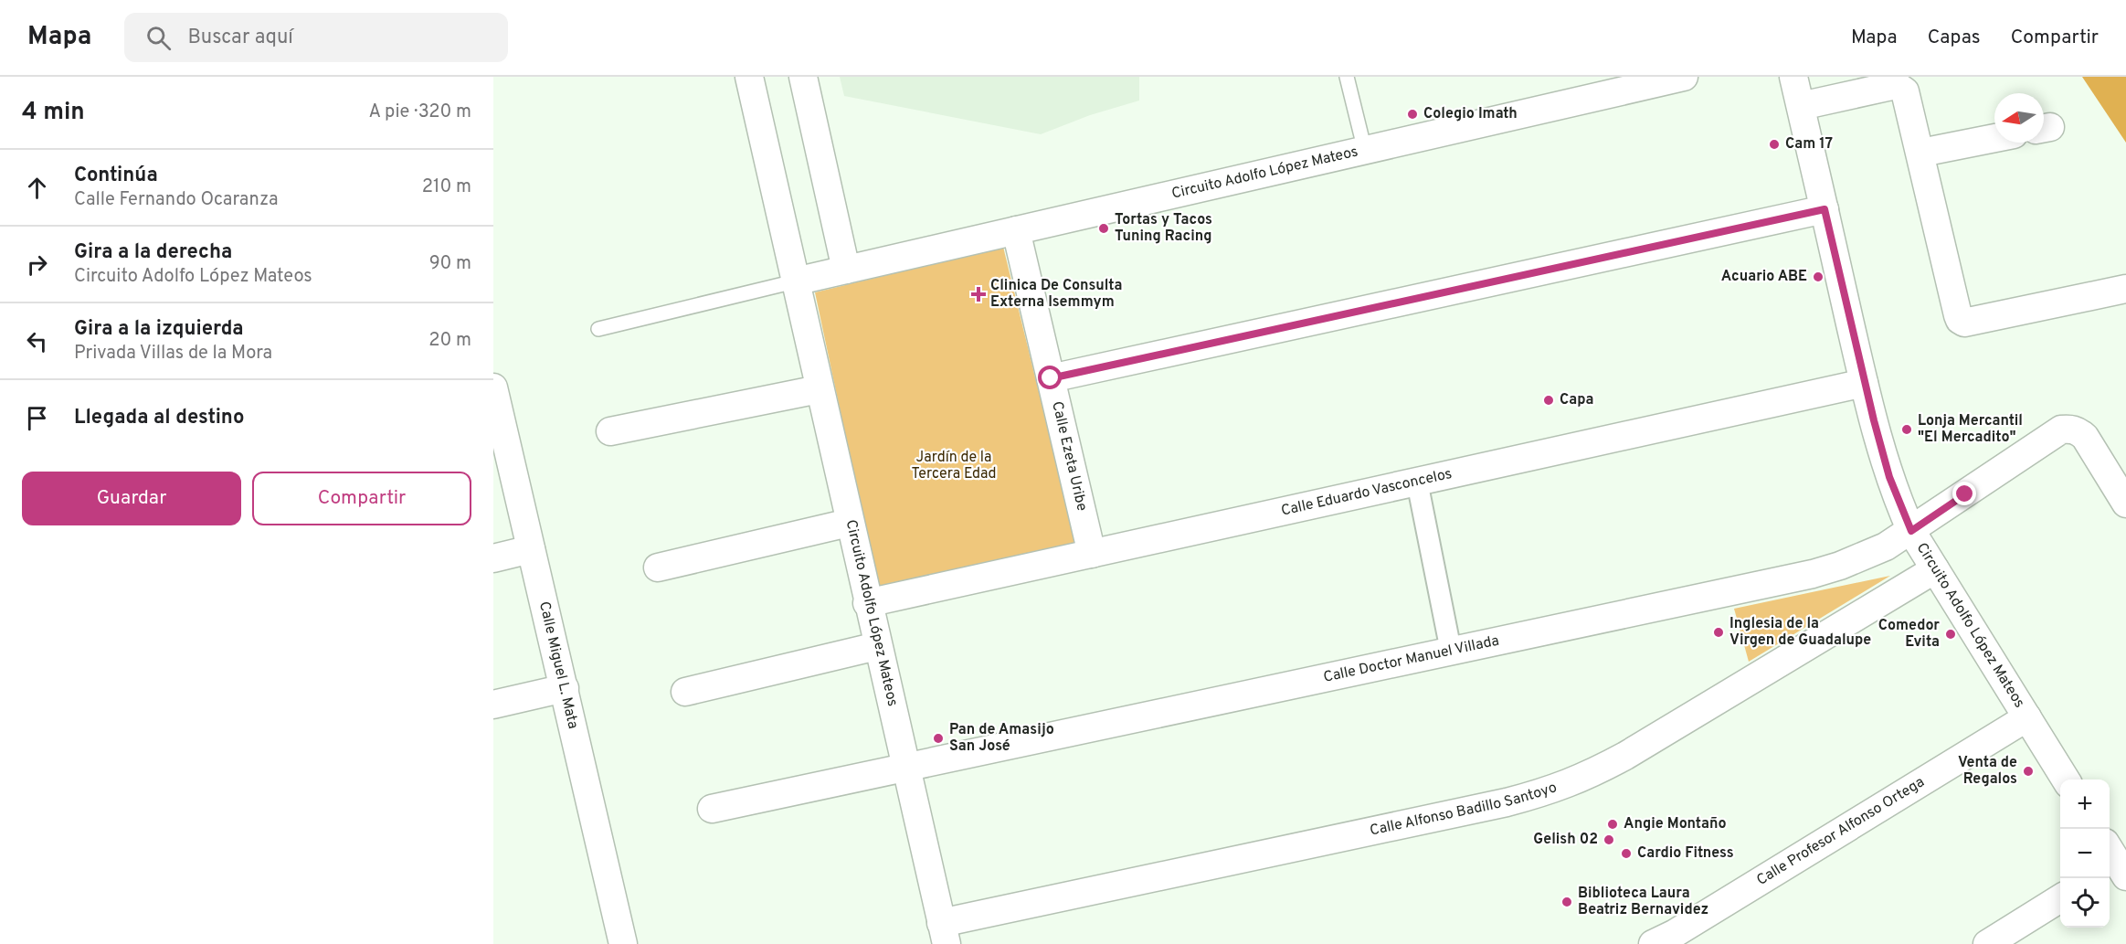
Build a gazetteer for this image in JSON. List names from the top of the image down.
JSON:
{
  "streets": {
    "street": [
      "Circuito Adolfo López Mateos",
      "Calle Ezeta Uribe",
      "Calle Eduardo Vasconcelos",
      "Calle Doctor Manuel Villada",
      "Calle Miguel L. Mata",
      "Calle Alfonso Badillo Santoyo",
      "Calle Profesor Alfonso Ortega"
    ]
  },
  "crossings": [
    ["Circuito Adolfo López Mateos", "Calle Ezeta Uribe"],
    ["Circuito Adolfo López Mateos", "Calle Eduardo Vasconcelos"],
    ["Circuito Adolfo López Mateos", "Calle Doctor Manuel Villada"],
    ["Circuito Adolfo López Mateos", "Calle Alfonso Badillo Santoyo"],
    ["Circuito Adolfo López Mateos", "Calle Profesor Alfonso Ortega"],
    ["Calle Ezeta Uribe", "Calle Eduardo Vasconcelos"]
  ],
  "parks": ["Jardín de la Tercera Edad"],
  "places": {
    "other": [
      "Colegio Imath",
      "Cam 17",
      "Tortas y Tacos Tuning Racing",
      "Acuario ABE",
      "Capa",
      "Lonja Mercantil \"El Mercadito\"",
      "Inglesia de la Virgen de Guadalupe",
      "Comedor Evita",
      "Pan de Amasijo San José",
      "Venta de Regalos",
      "Angie Montaño",
      "Gelish 02",
      "Cardio Fitness",
      "Biblioteca Laura Beatriz Bernavidez"
    ],
    "health": ["Clinica De Consulta Externa Isemmym"]
  },
  "north": "left",
  "page": {
    "header": "Mapa",
    "search": "Buscar aquí",
    "nav": ["Mapa", "Capas", "Compartir"],
    "heading": ["4 min", "A pie · 320 m"],
    "list": [
      ["Continúa", "Calle Fernando Ocaranza", "210 m"],
      ["Gira a la derecha", "Circuito Adolfo López Mateos", "90 m"],
      ["Gira a la izquierda", "Privada Villas de la Mora", "20 m"],
      "Llegada al destino"
    ],
    "buttons": ["Guardar", "Compartir"],
    "map_buttons": ["+", "−"]
  }
}
